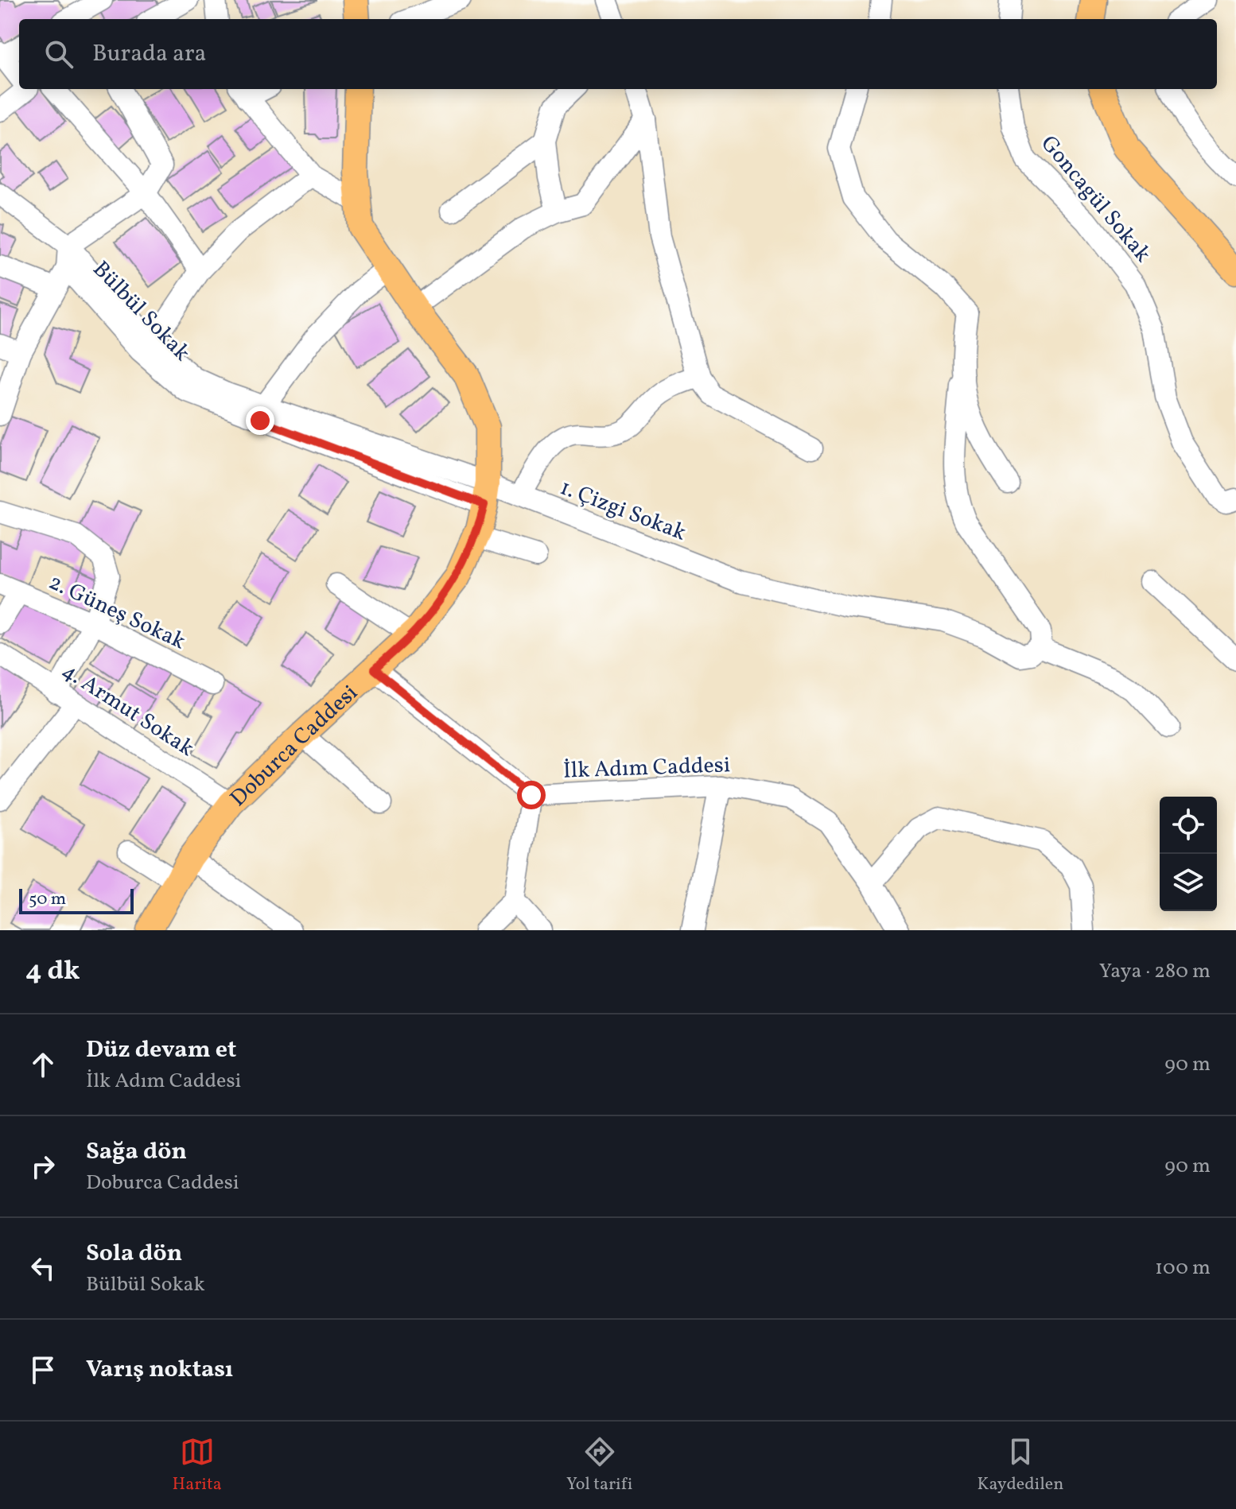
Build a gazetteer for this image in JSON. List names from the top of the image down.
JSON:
{
  "streets": {
    "main road": ["Doburca Caddesi"],
    "street": [
      "Goncagül Sokak",
      "Bülbül Sokak",
      "1. Çizgi Sokak",
      "2. Güneş Sokak",
      "4. Armut Sokak",
      "İlk Adım Caddesi"
    ]
  },
  "crossings": [
    ["Bülbül Sokak", "1. Çizgi Sokak"],
    ["Bülbül Sokak", "Doburca Caddesi"],
    ["1. Çizgi Sokak", "Doburca Caddesi"],
    ["4. Armut Sokak", "Doburca Caddesi"]
  ],
  "scale_bar": "50 m",
  "page": {
    "search": "Burada ara",
    "scale": "50 m",
    "heading": ["4 dk", "Yaya · 280 m"],
    "list": [
      ["Düz devam et", "İlk Adım Caddesi", "90 m"],
      ["Sağa dön", "Doburca Caddesi", "90 m"],
      ["Sola dön", "Bülbül Sokak", "100 m"],
      "Varış noktası"
    ],
    "nav": ["Harita", "Yol tarifi", "Kaydedilen"]
  }
}
